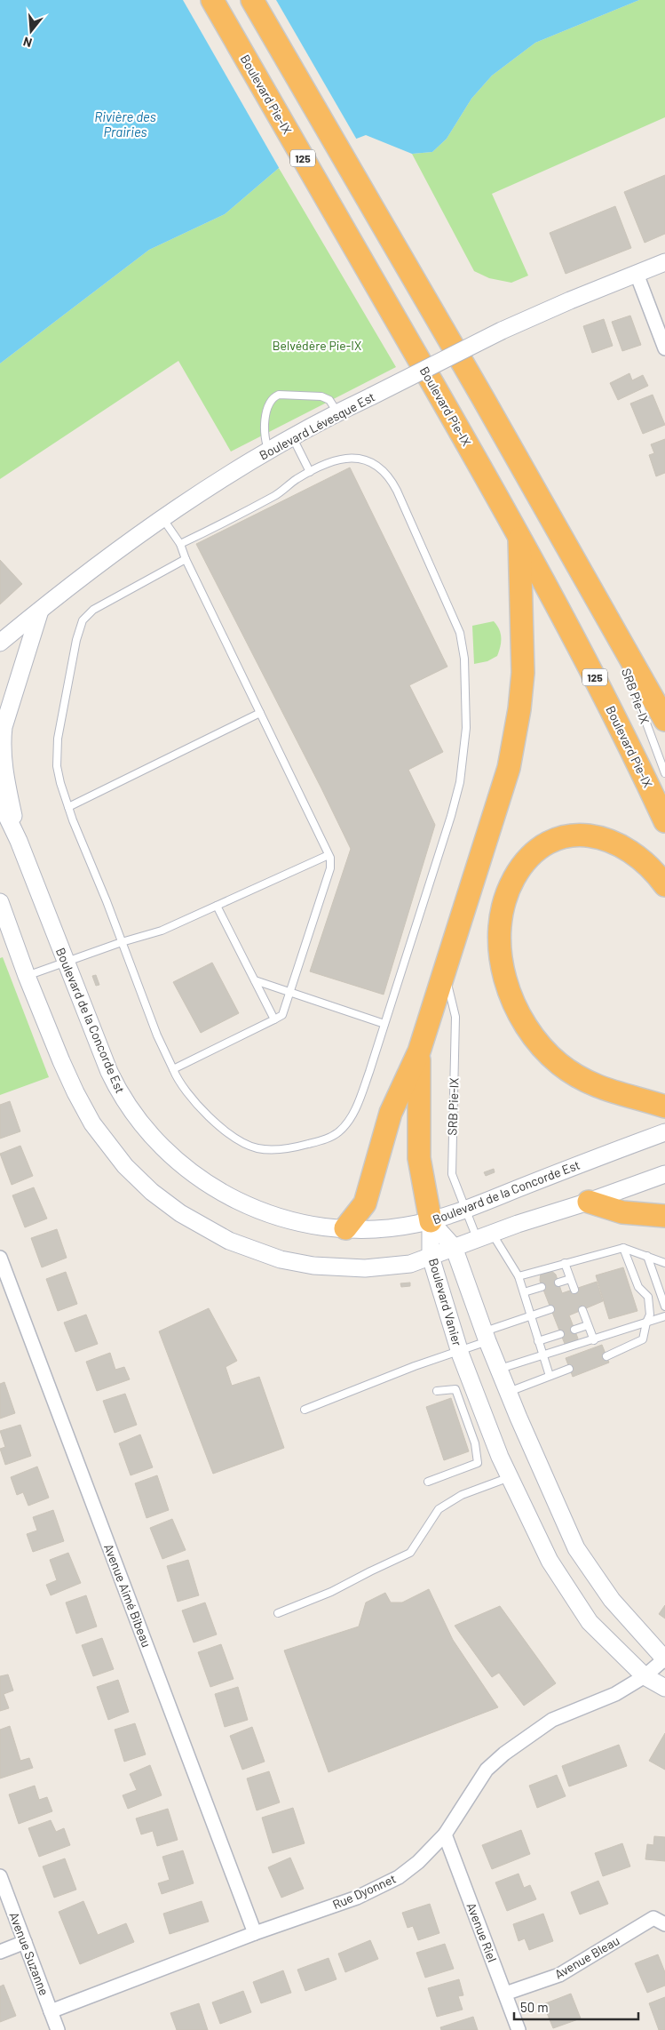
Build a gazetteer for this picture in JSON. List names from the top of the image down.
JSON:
{
  "streets": {
    "highway": ["Boulevard Pie-IX", "125"],
    "street": [
      "Boulevard Lévesque Est",
      "Boulevard de la Concorde Est",
      "Boulevard Vanier",
      "Avenue Aimé Bibeau",
      "Rue Dyonnet",
      "Avenue Riel",
      "Avenue Suzanne",
      "Avenue Bleau"
    ],
    "lane": ["SRB Pie-IX"]
  },
  "crossings": [
    ["SRB Pie-IX", "Boulevard de la Concorde Est"],
    ["Boulevard de la Concorde Est", "Boulevard Vanier"],
    ["Boulevard Vanier", "Rue Dyonnet"],
    ["Avenue Aimé Bibeau", "Rue Dyonnet"],
    ["Rue Dyonnet", "Avenue Riel"],
    ["Rue Dyonnet", "Avenue Suzanne"],
    ["Avenue Riel", "Avenue Bleau"]
  ],
  "water": ["Rivière des Prairies"],
  "parks": ["Belvédère Pie-IX"],
  "scale_bar": "50 m",
  "north": "bottom"
}
